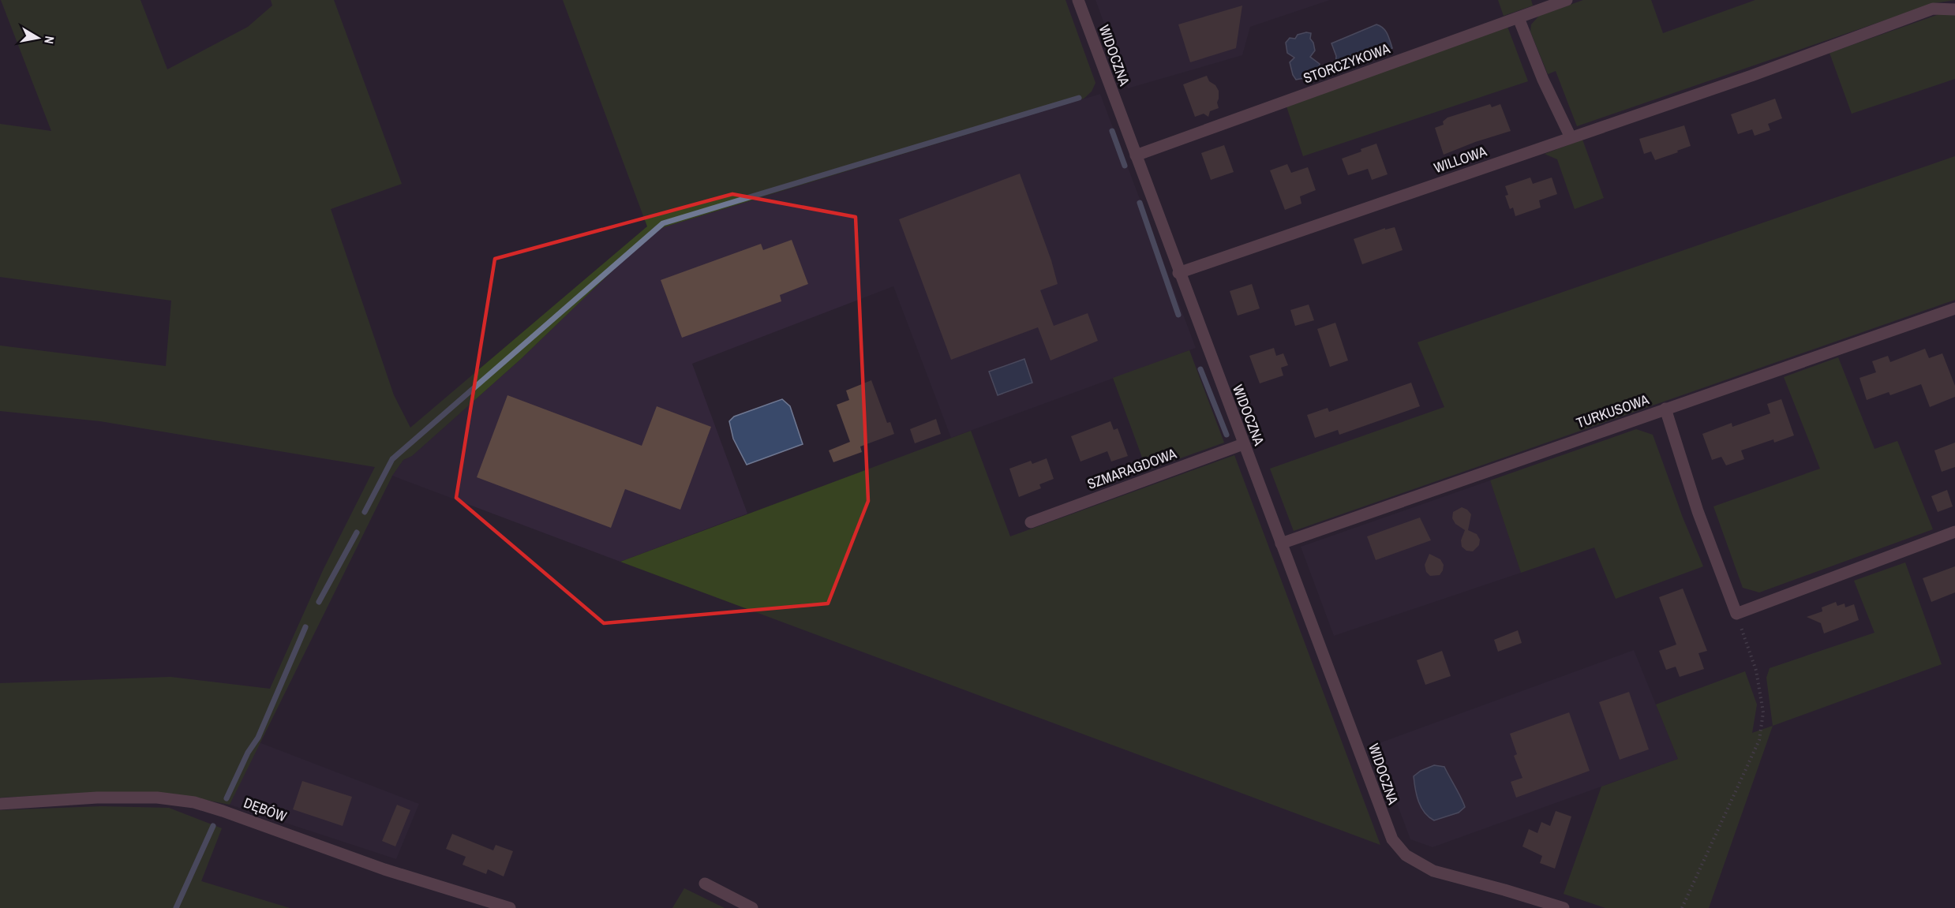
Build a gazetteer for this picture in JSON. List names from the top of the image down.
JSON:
{
  "streets": {
    "street": [
      "WIDOCZNA",
      "STORCZYKOWA",
      "WILLOWA",
      "TURKUSOWA",
      "SZMARAGDOWA",
      "DĘBÓW"
    ]
  },
  "crossings": [
    ["WIDOCZNA", "STORCZYKOWA"],
    ["WIDOCZNA", "WILLOWA"],
    ["WIDOCZNA", "TURKUSOWA"],
    ["WIDOCZNA", "SZMARAGDOWA"]
  ],
  "north": "right"
}
